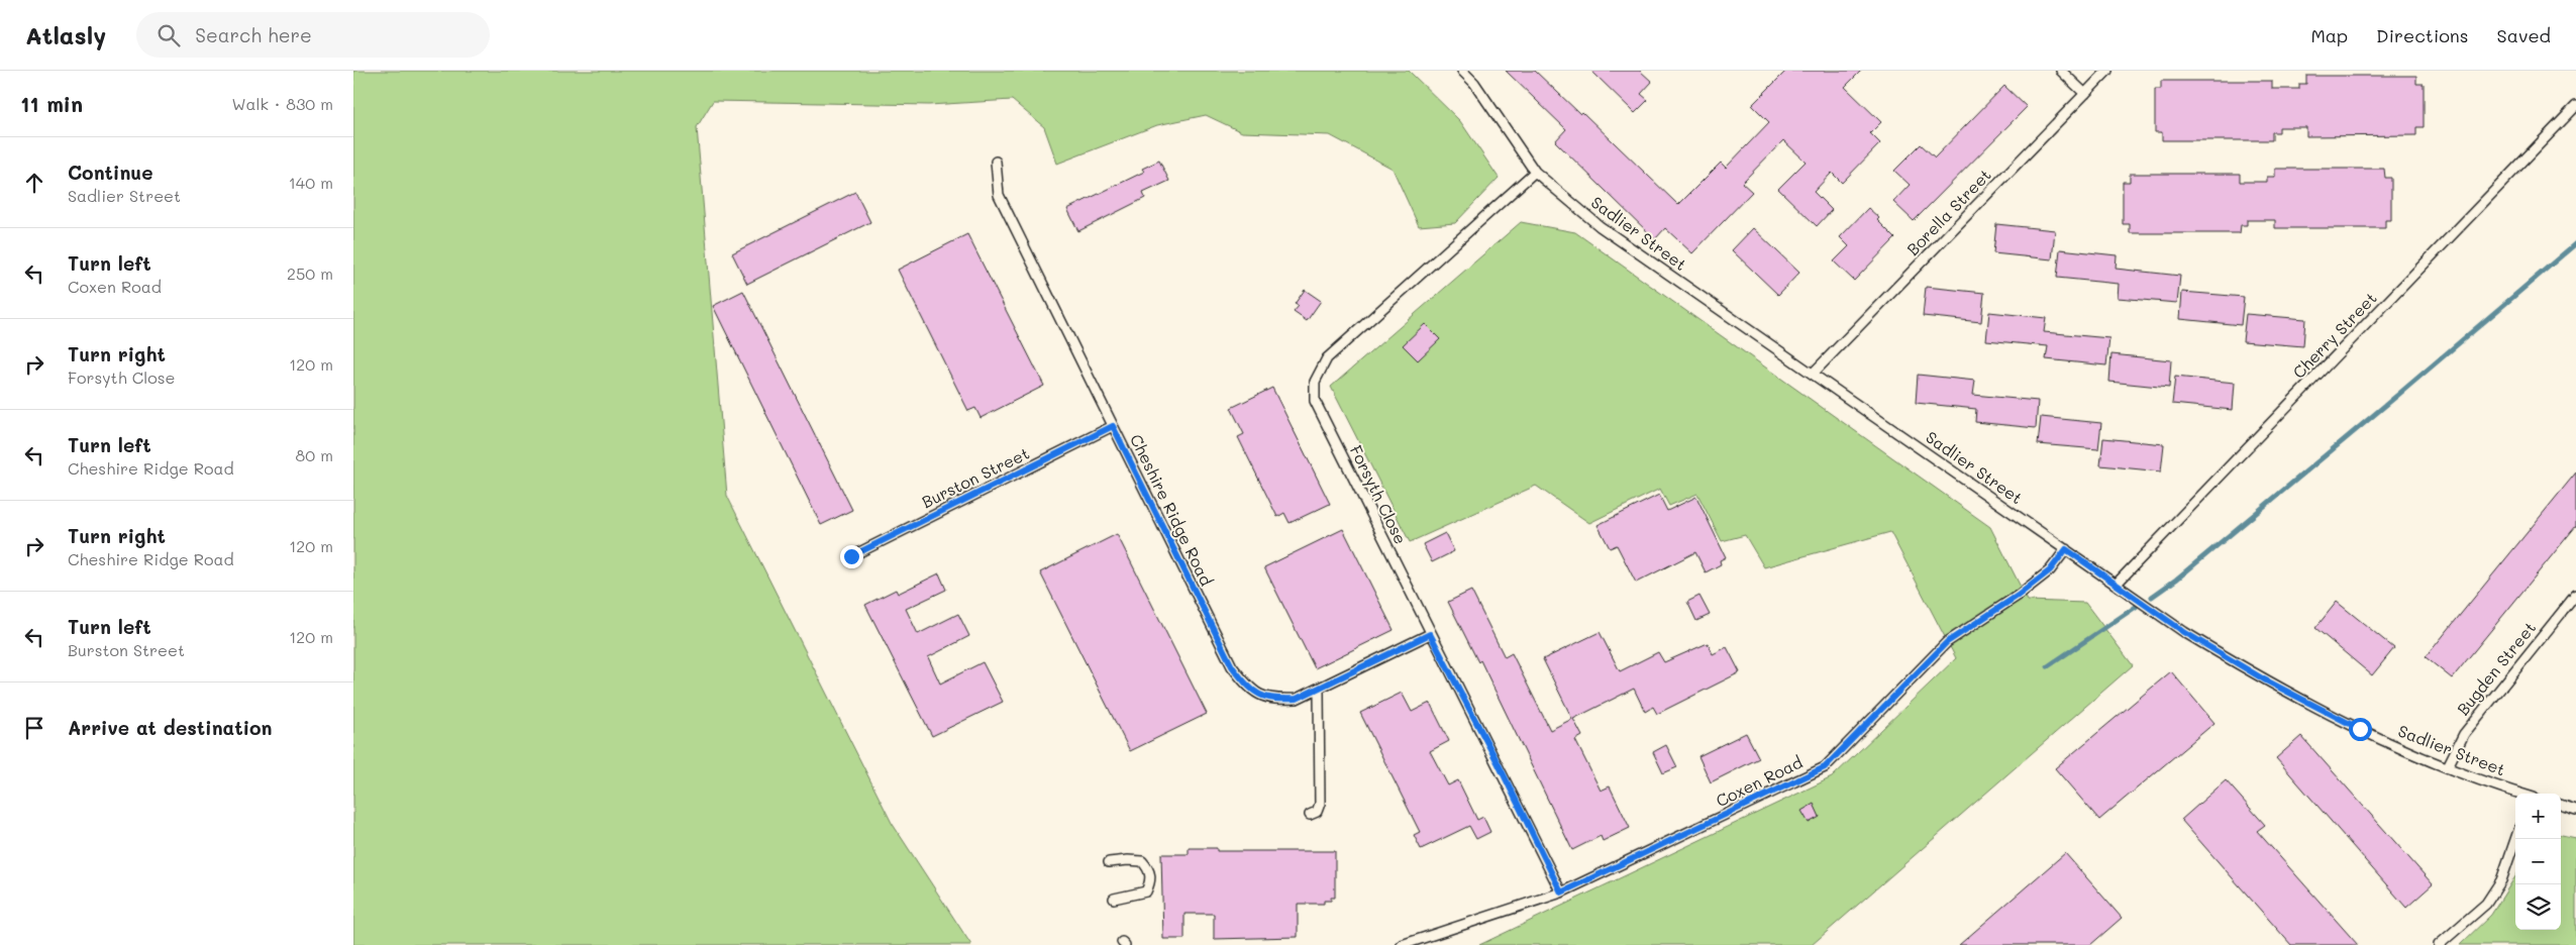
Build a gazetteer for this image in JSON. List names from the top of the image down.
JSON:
{
  "streets": {
    "lane": [
      "Borella Street",
      "Sadlier Street",
      "Cherry Street",
      "Burston Street",
      "Forsyth Close",
      "Cheshire Ridge Road",
      "Bugden Street",
      "Coxen Road"
    ]
  },
  "crossings": [
    ["Borella Street", "Sadlier Street"],
    ["Sadlier Street", "Cherry Street"],
    ["Sadlier Street", "Forsyth Close"],
    ["Sadlier Street", "Bugden Street"],
    ["Sadlier Street", "Coxen Road"],
    ["Burston Street", "Cheshire Ridge Road"],
    ["Forsyth Close", "Cheshire Ridge Road"],
    ["Forsyth Close", "Coxen Road"]
  ],
  "page": {
    "header": "Atlasly",
    "search": "Search here",
    "nav": ["Map", "Directions", "Saved"],
    "heading": ["11 min", "Walk · 830 m"],
    "list": [
      ["Continue", "Sadlier Street", "140 m"],
      ["Turn left", "Coxen Road", "250 m"],
      ["Turn right", "Forsyth Close", "120 m"],
      ["Turn left", "Cheshire Ridge Road", "80 m"],
      ["Turn right", "Cheshire Ridge Road", "120 m"],
      ["Turn left", "Burston Street", "120 m"],
      "Arrive at destination"
    ],
    "map_buttons": ["+", "−"]
  }
}
